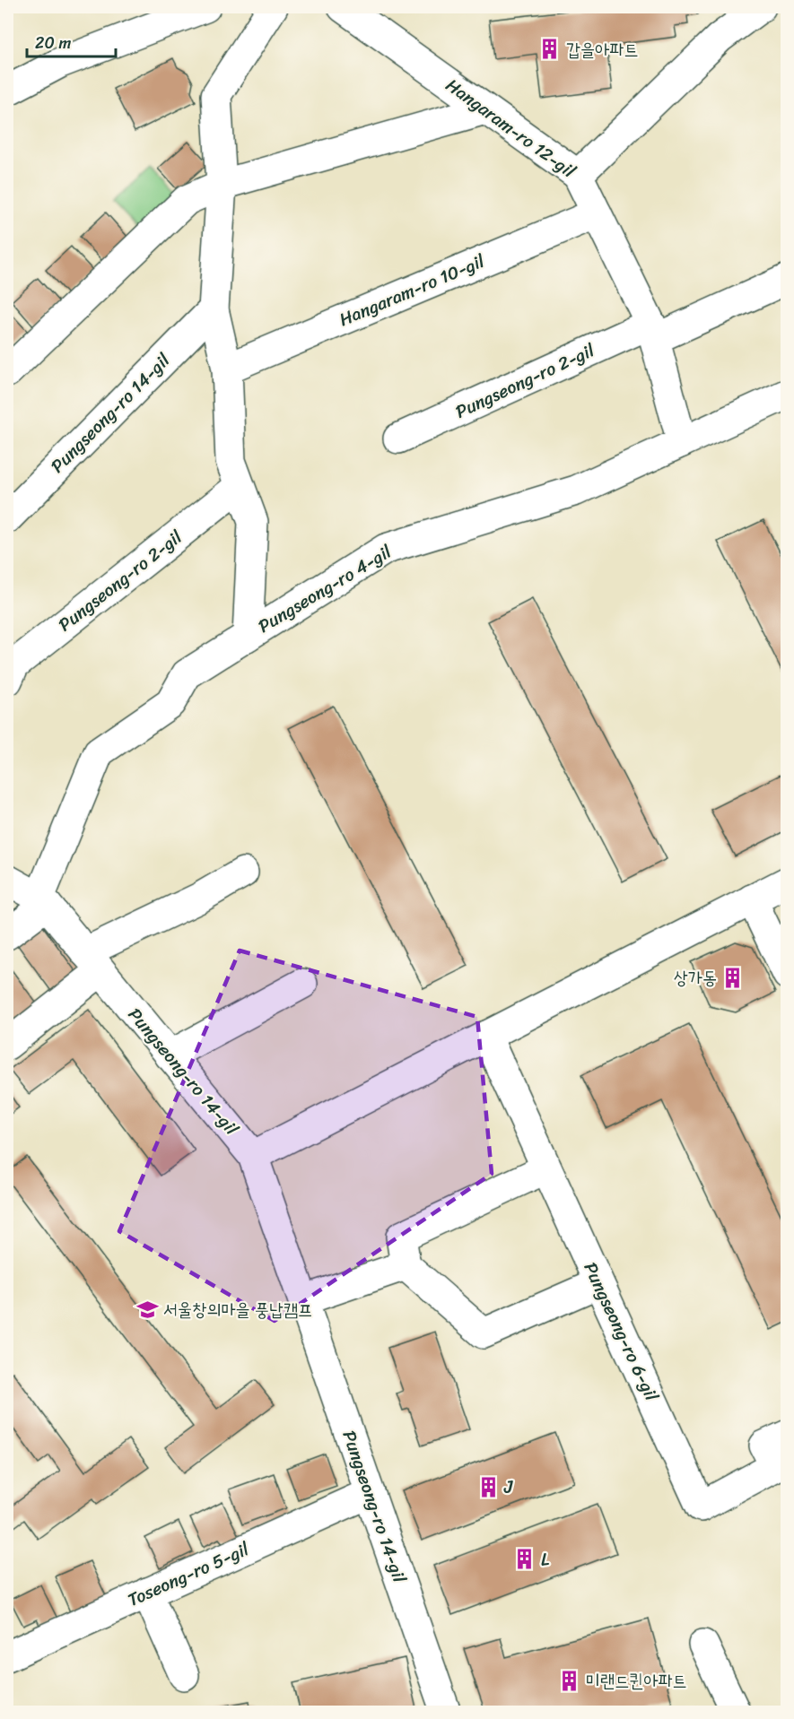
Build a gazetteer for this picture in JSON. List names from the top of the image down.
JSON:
{
  "streets": {
    "street": [
      "Hangaram-ro 12-gil",
      "Hangaram-ro 10-gil",
      "Pungseong-ro 2-gil",
      "Pungseong-ro 14-gil",
      "Pungseong-ro 4-gil",
      "Pungseong-ro 6-gil",
      "Toseong-ro 5-gil"
    ]
  },
  "crossings": [
    ["Hangaram-ro 12-gil", "Hangaram-ro 10-gil"],
    ["Hangaram-ro 12-gil", "Pungseong-ro 2-gil"],
    ["Hangaram-ro 12-gil", "Pungseong-ro 4-gil"],
    ["Pungseong-ro 14-gil", "Pungseong-ro 4-gil"],
    ["Pungseong-ro 14-gil", "Toseong-ro 5-gil"]
  ],
  "places": {
    "building": [
      "갑을아파트",
      "상가동",
      "J",
      "L",
      "미랜드퀸아파트"
    ],
    "school or university": ["서울창의마을 풍납캠프"]
  },
  "scale_bar": "20 m"
}
